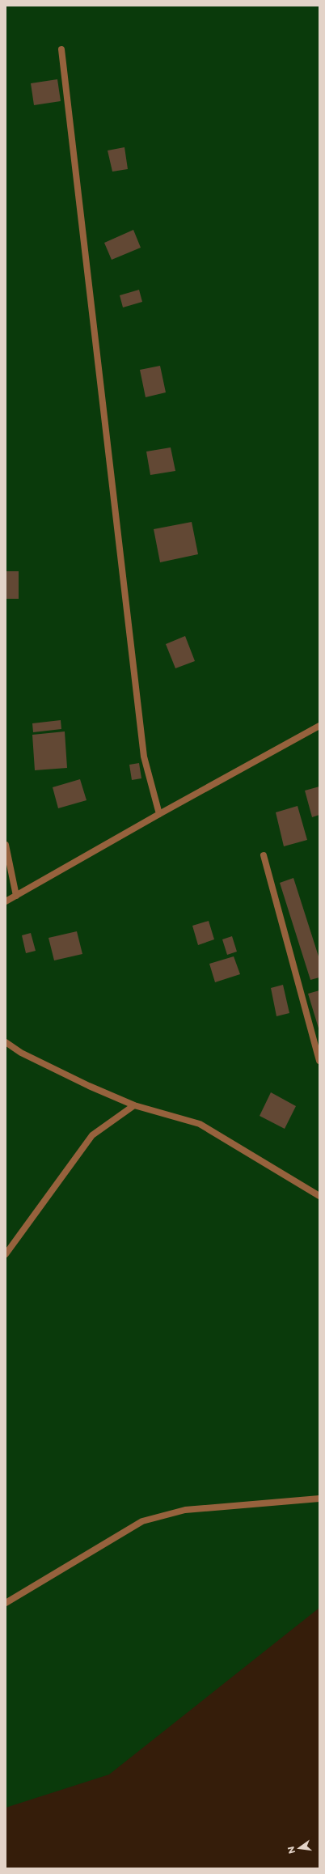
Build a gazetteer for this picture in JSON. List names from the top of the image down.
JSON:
{
  "north": "left"
}
